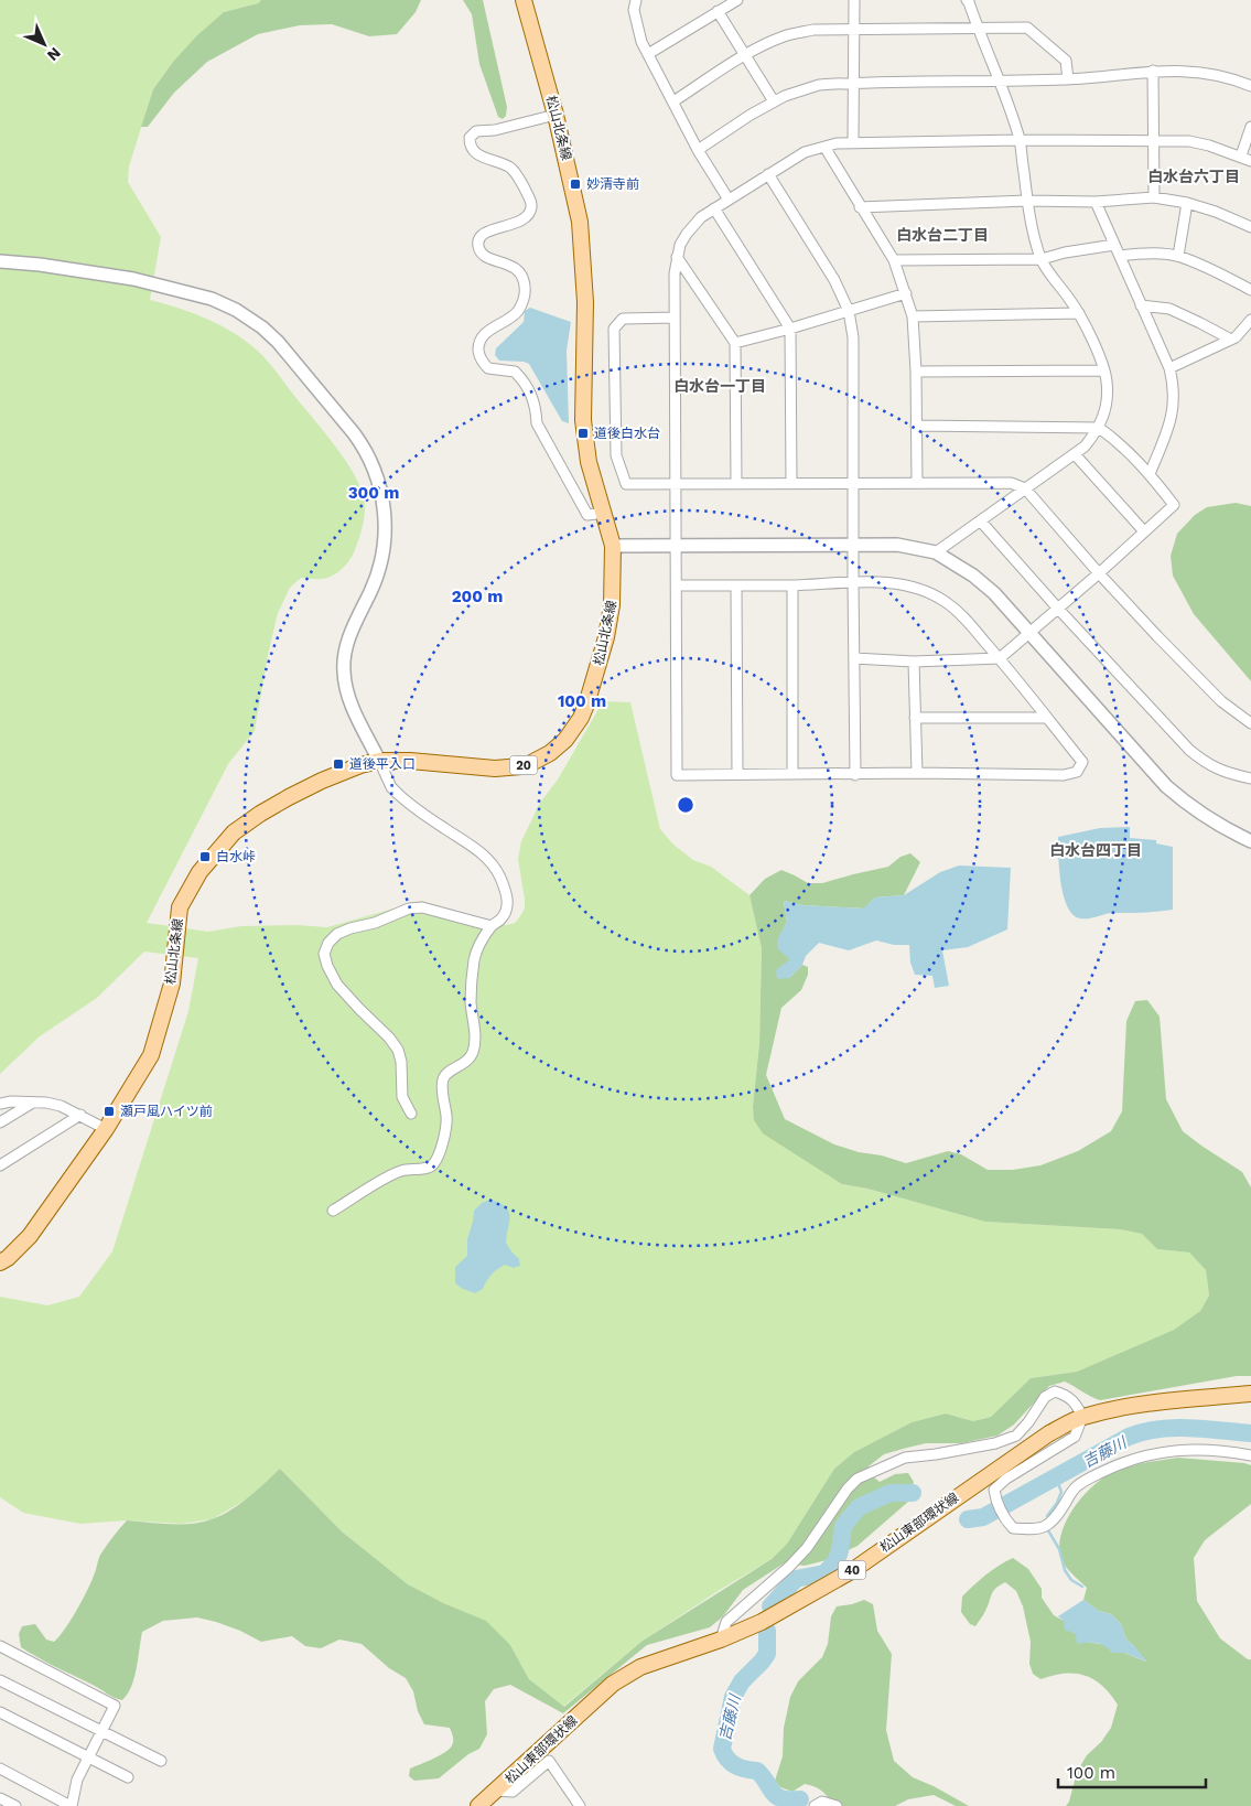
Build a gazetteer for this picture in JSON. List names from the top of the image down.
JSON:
{
  "streets": {
    "main road": [
      "松山北条線",
      "20",
      "松山東部環状線",
      "40"
    ]
  },
  "districts": [
    "白水台六丁目",
    "白水台二丁目",
    "白水台一丁目",
    "白水台四丁目"
  ],
  "water": ["吉藤川"],
  "places": {
    "transit": [
      "妙清寺前",
      "道後白水台",
      "道後平入口",
      "白水峠",
      "瀬戸風ハイツ前"
    ]
  },
  "scale_bar": "100 m",
  "north": "bottom right",
  "rings": ["300 m", "200 m", "100 m"]
}
